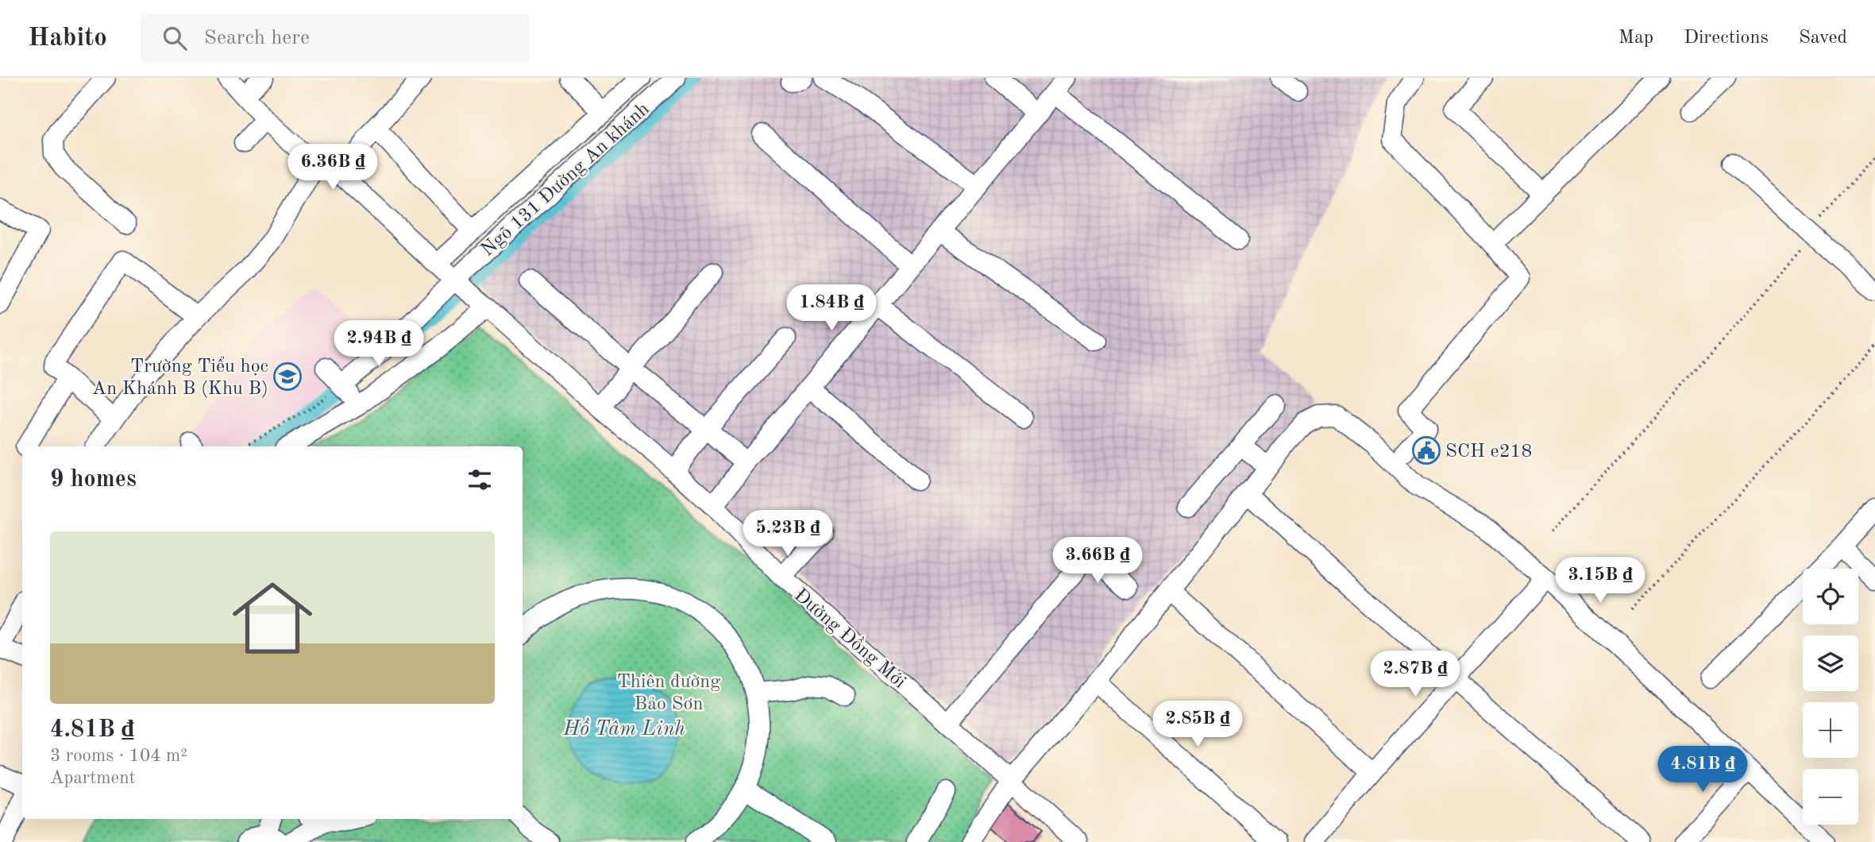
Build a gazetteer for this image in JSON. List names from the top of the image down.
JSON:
{
  "streets": {
    "street": ["Ngõ 131 Đường An khánh", "Đường Đồng Mới"]
  },
  "crossings": [
    ["Ngõ 131 Đường An khánh", "Đường Đồng Mới"]
  ],
  "water": ["Hồ Tâm Linh"],
  "parks": ["Thiên đường Bảo Sơn"],
  "places": {
    "school or university": ["Trường Tiểu học An Khánh B (Khu B)"],
    "public building": ["SCH e218"]
  },
  "page": {
    "header": "Habito",
    "search": "Search here",
    "nav": ["Map", "Directions", "Saved"],
    "price": [
      "6.36B ₫",
      "1.84B ₫",
      "2.94B ₫",
      "5.23B ₫",
      "3.66B ₫",
      "3.15B ₫",
      "2.87B ₫",
      "2.85B ₫",
      "4.81B ₫"
    ],
    "heading": "9 homes",
    "list": [
      {
        "name": "4.81B ₫",
        "note": "3 rooms · 104 m² · Apartment"
      }
    ],
    "map_buttons": ["+", "−"]
  }
}
